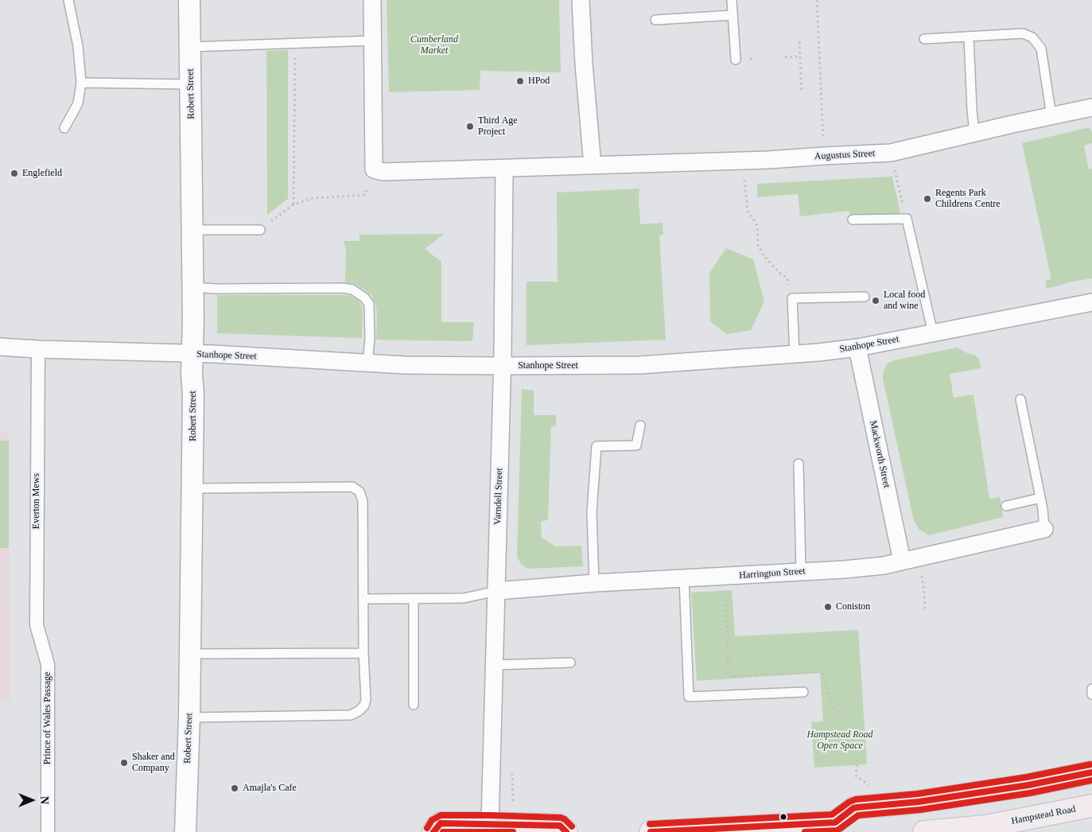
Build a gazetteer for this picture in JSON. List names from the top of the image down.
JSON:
{
  "streets": {
    "highway": ["Hampstead Road"],
    "street": [
      "Robert Street",
      "Augustus Street",
      "Stanhope Street",
      "Mackworth Street",
      "Varndell Street",
      "Everton Mews",
      "Harrington Street",
      "Prince of Wales Passage"
    ]
  },
  "crossings": [
    ["Robert Street", "Stanhope Street"],
    ["Stanhope Street", "Mackworth Street"],
    ["Stanhope Street", "Varndell Street"],
    ["Stanhope Street", "Everton Mews"],
    ["Mackworth Street", "Harrington Street"],
    ["Varndell Street", "Harrington Street"],
    ["Everton Mews", "Prince of Wales Passage"]
  ],
  "parks": ["Cumberland Market", "Hampstead Road Open Space"],
  "places": [
    "HPod",
    "Third Age Project",
    "Englefield",
    "Regents Park Childrens Centre",
    "Local food and wine",
    "Coniston",
    "Shaker and Company",
    "Amajla's Cafe"
  ],
  "north": "right"
}
